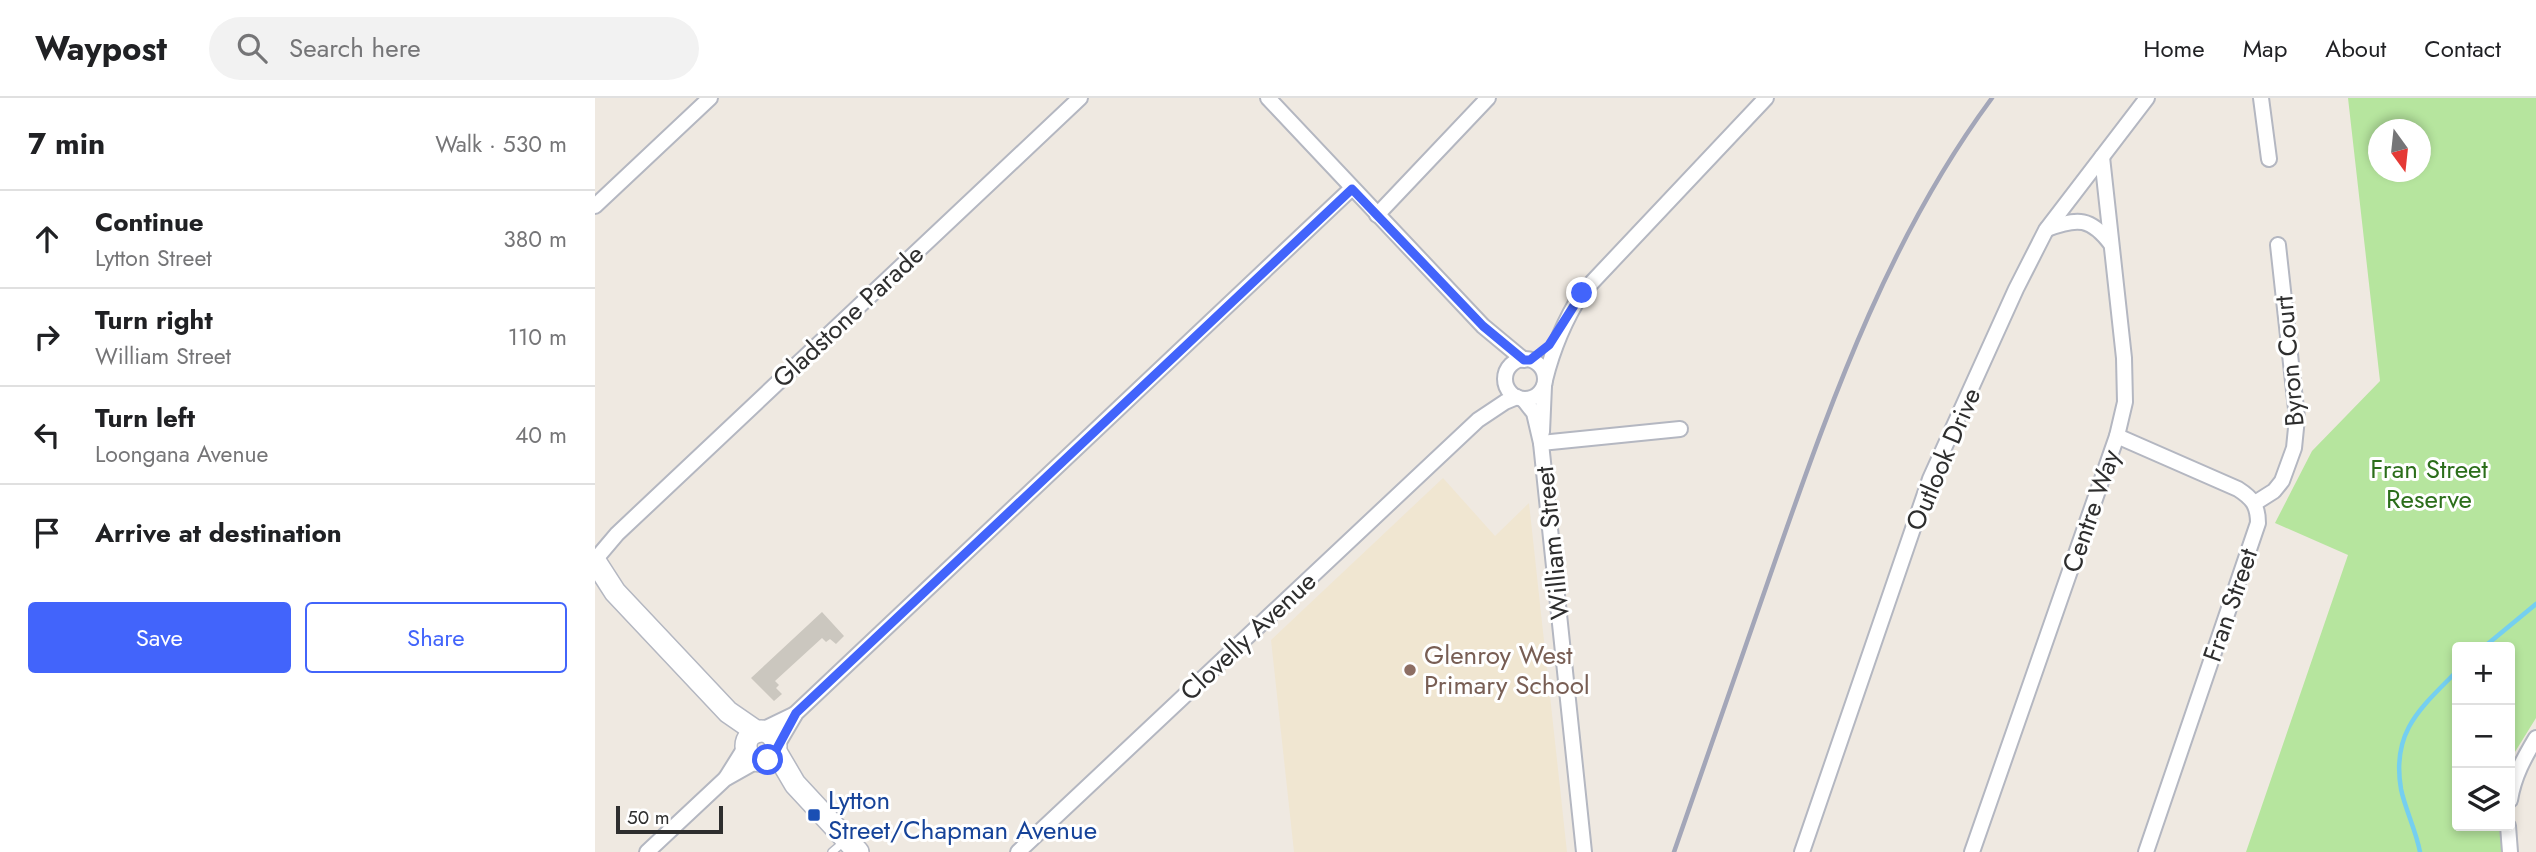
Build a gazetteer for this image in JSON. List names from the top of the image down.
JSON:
{
  "streets": {
    "street": [
      "Gladstone Parade",
      "Byron Court",
      "Outlook Drive",
      "Centre Way",
      "William Street",
      "Fran Street",
      "Clovelly Avenue"
    ]
  },
  "crossings": [
    ["Byron Court", "Fran Street"],
    ["Outlook Drive", "Centre Way"],
    ["William Street", "Clovelly Avenue"]
  ],
  "parks": ["Fran Street Reserve"],
  "places": {
    "other": ["Glenroy West Primary School"],
    "transit": ["Lytton Street/Chapman Avenue"]
  },
  "scale_bar": "50 m",
  "north": "bottom",
  "page": {
    "header": "Waypost",
    "search": "Search here",
    "nav": [
      "Home",
      "Map",
      "About",
      "Contact"
    ],
    "heading": ["7 min", "Walk · 530 m"],
    "list": [
      ["Continue", "Lytton Street", "380 m"],
      ["Turn right", "William Street", "110 m"],
      ["Turn left", "Loongana Avenue", "40 m"],
      "Arrive at destination"
    ],
    "buttons": ["Save", "Share"],
    "map_buttons": ["+", "−"],
    "scale": "50 m"
  }
}
